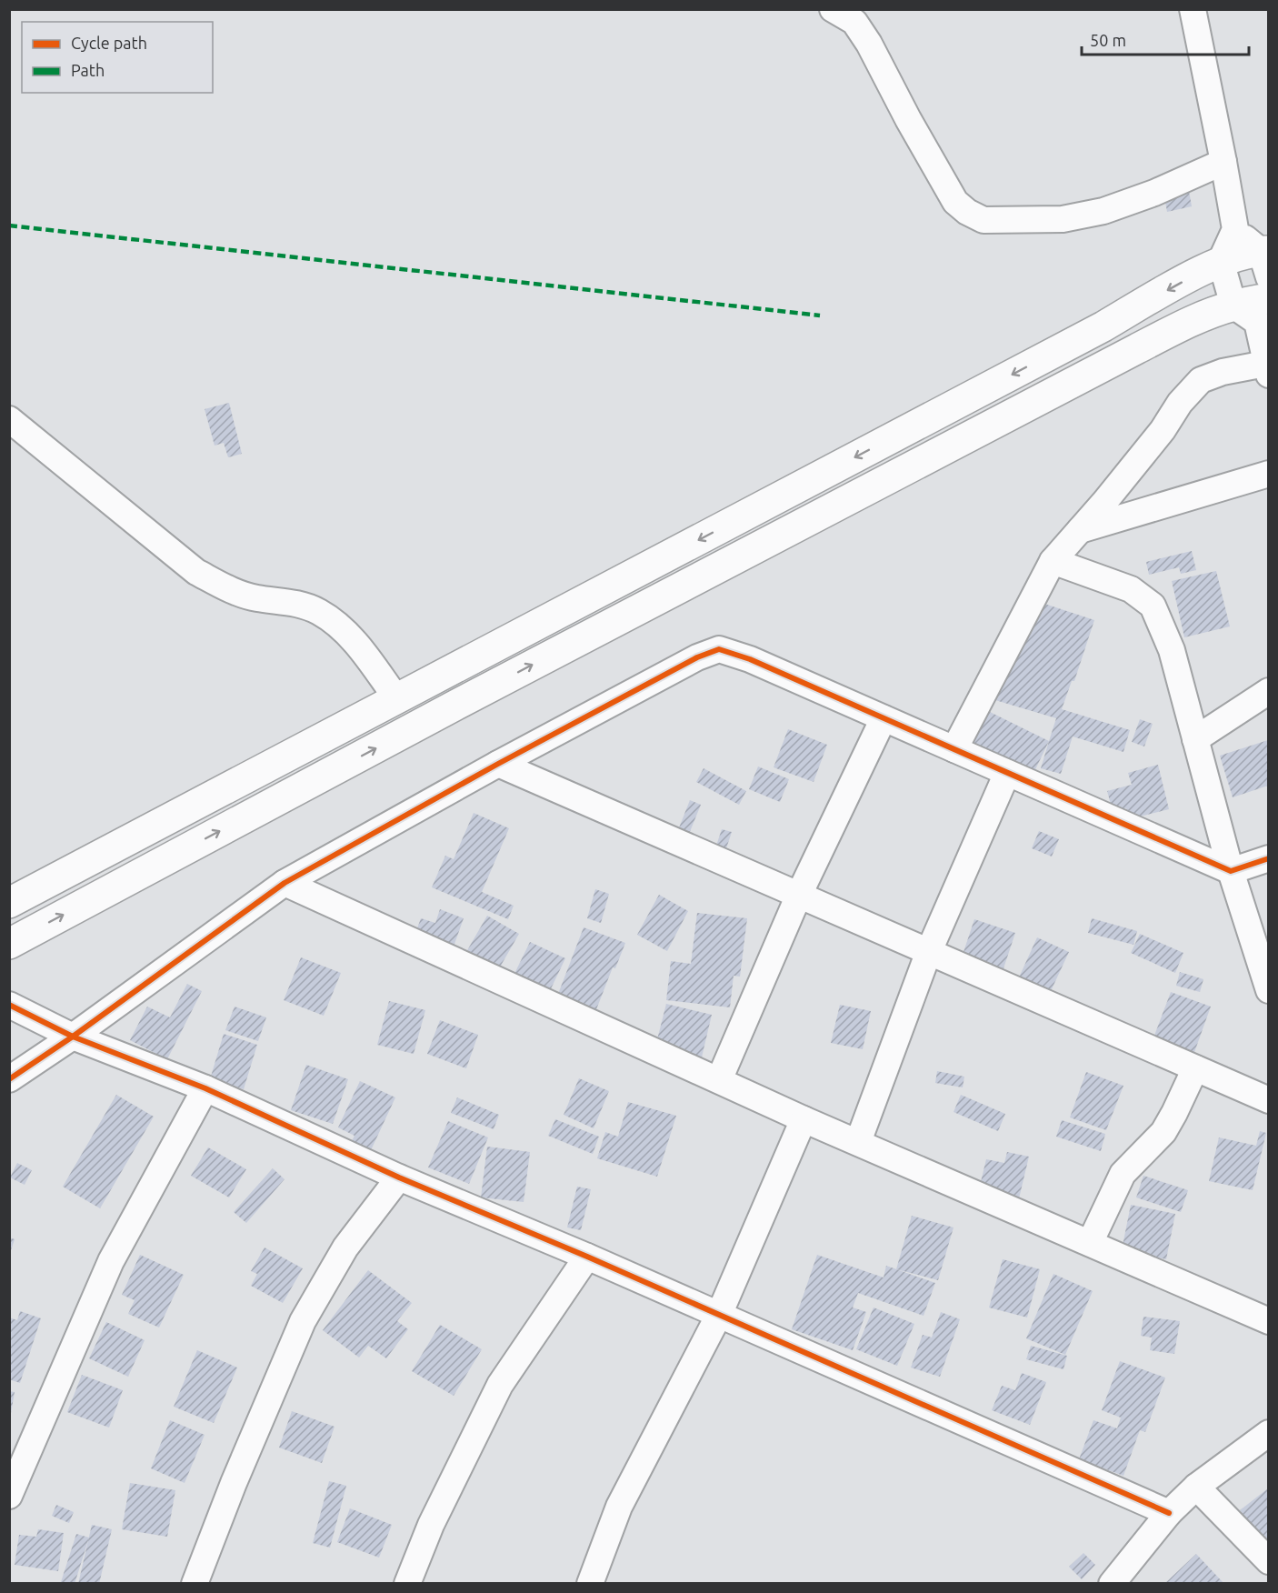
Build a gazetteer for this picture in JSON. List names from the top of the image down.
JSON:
{
  "legend": ["Cycle path", "Path"],
  "scale_bar": "50 m"
}
